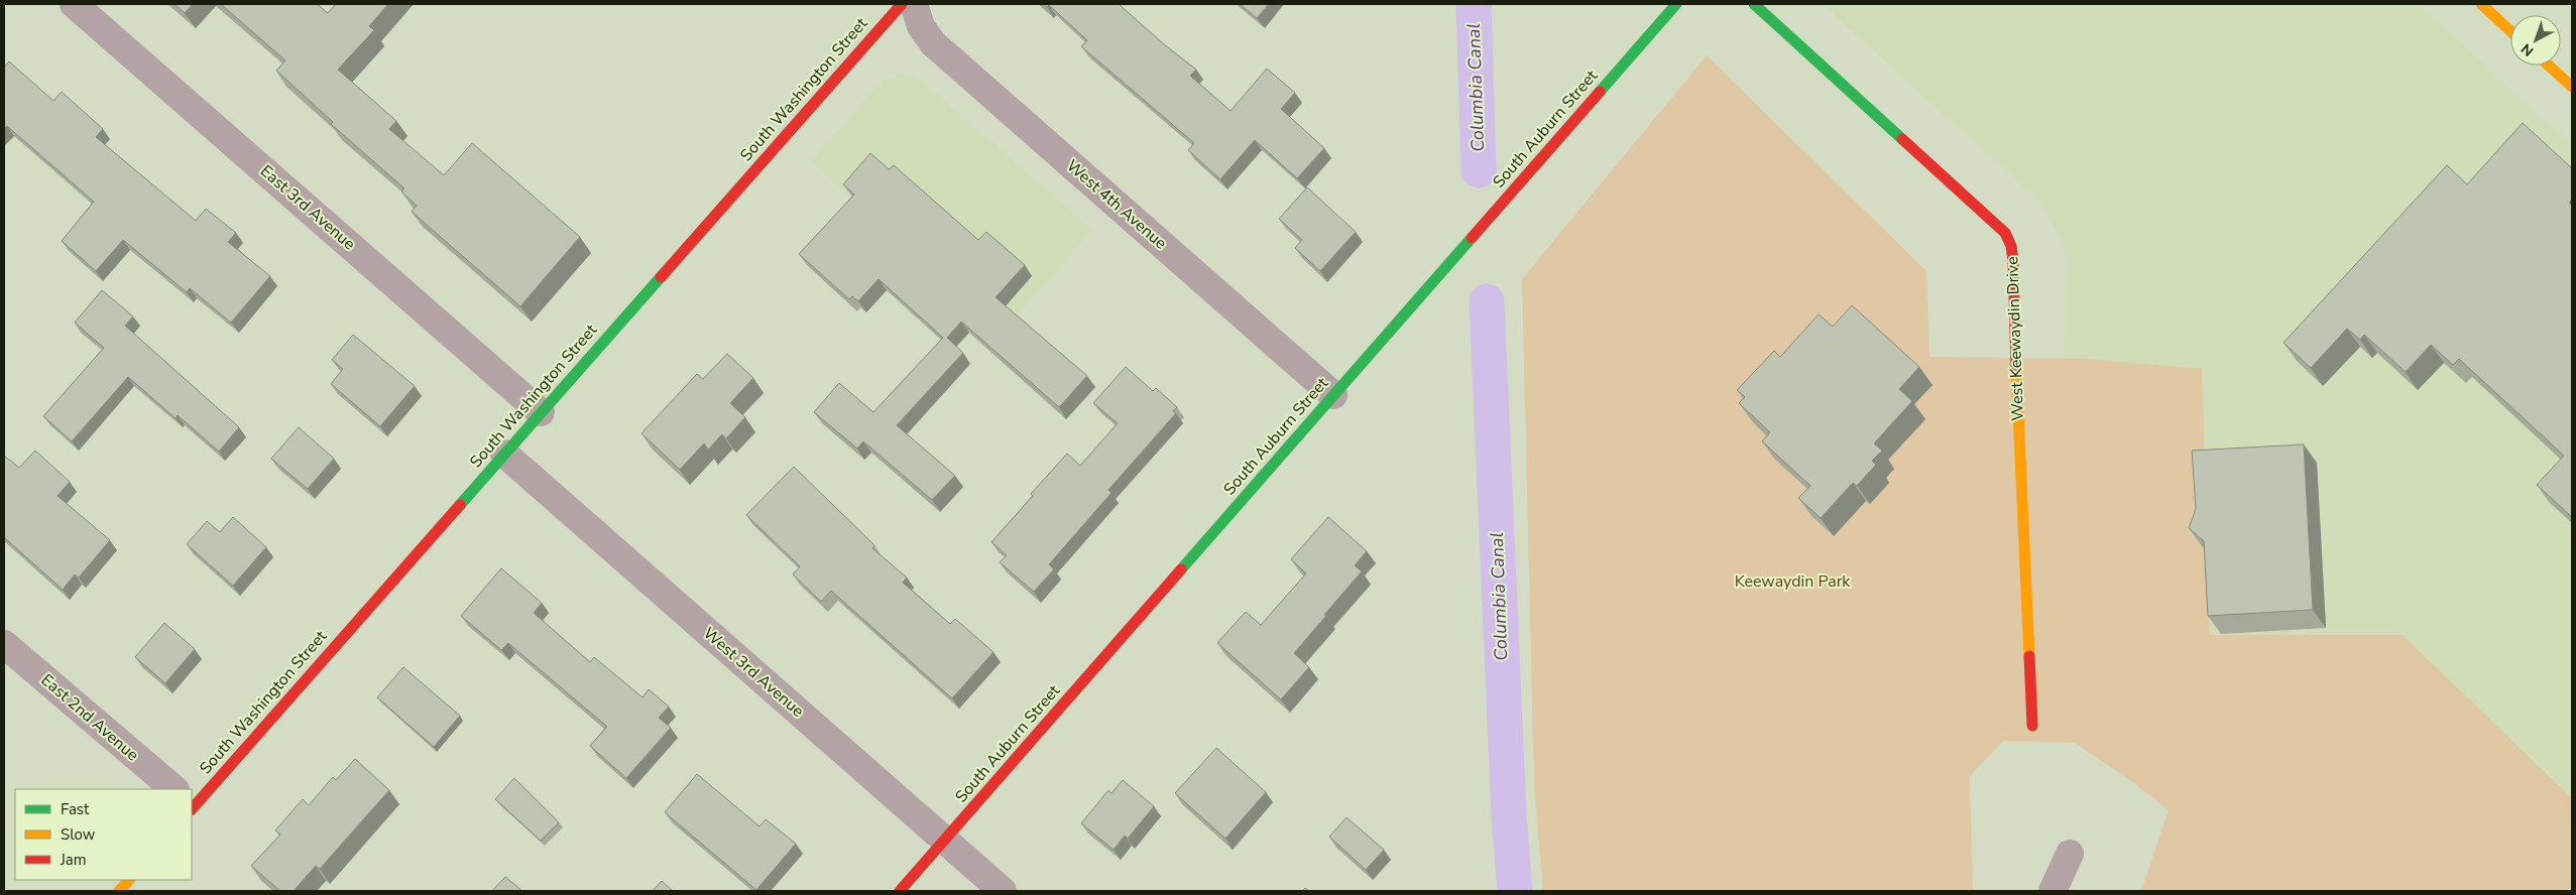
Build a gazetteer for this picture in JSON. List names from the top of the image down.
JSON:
{
  "streets": {
    "street": [
      "South Washington Street",
      "South Auburn Street",
      "West 4th Avenue",
      "East 3rd Avenue",
      "West Keewaydin Drive",
      "West 3rd Avenue",
      "East 2nd Avenue"
    ]
  },
  "crossings": [
    ["South Washington Street", "East 3rd Avenue"],
    ["South Washington Street", "West 3rd Avenue"],
    ["South Auburn Street", "West 4th Avenue"],
    ["South Auburn Street", "West 3rd Avenue"]
  ],
  "water": ["Columbia Canal"],
  "parks": ["Keewaydin Park"],
  "legend": ["Fast", "Slow", "Jam"],
  "north": "bottom left"
}
